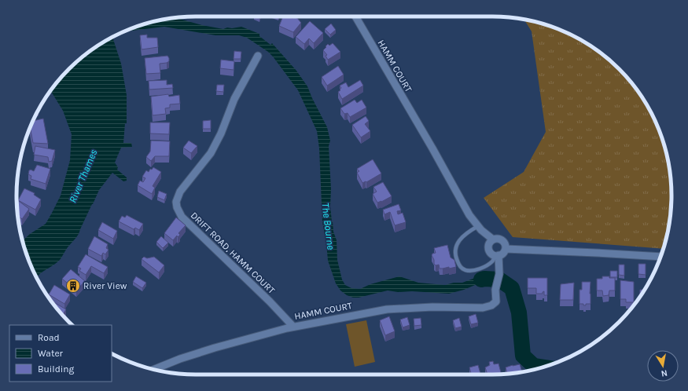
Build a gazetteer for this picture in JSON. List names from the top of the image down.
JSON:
{
  "streets": {
    "street": ["HAMM COURT", "DRIFT ROAD, HAMM COURT"]
  },
  "crossings": [
    ["HAMM COURT", "DRIFT ROAD, HAMM COURT"]
  ],
  "water": ["River Thames", "The Bourne"],
  "places": {
    "building": ["River View"]
  },
  "legend": ["Road", "Water", "Building"],
  "north": "bottom"
}
